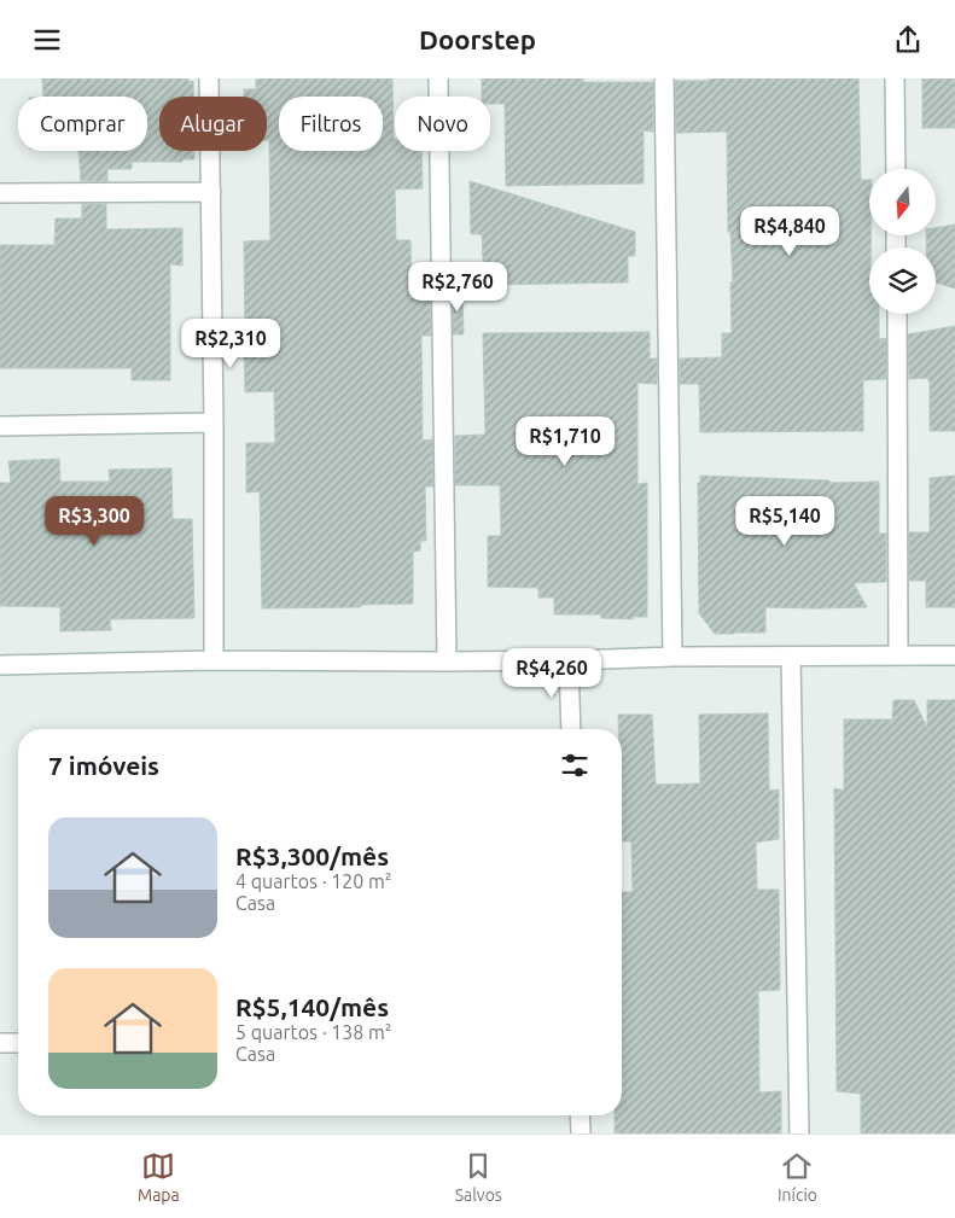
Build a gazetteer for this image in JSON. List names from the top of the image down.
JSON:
{
  "north": "bottom",
  "page": {
    "header": "Doorstep",
    "chip": [
      "Comprar",
      "Alugar",
      "Filtros",
      "Novo"
    ],
    "price": [
      "R$4,840",
      "R$2,760",
      "R$2,310",
      "R$1,710",
      "R$3,300",
      "R$5,140",
      "R$4,260"
    ],
    "heading": "7 imóveis",
    "list": [
      {
        "name": "R$3,300/mês",
        "note": "4 quartos · 120 m² · Casa"
      },
      {
        "name": "R$5,140/mês",
        "note": "5 quartos · 138 m² · Casa"
      }
    ],
    "tabs": ["Mapa", "Salvos", "Início"]
  }
}
